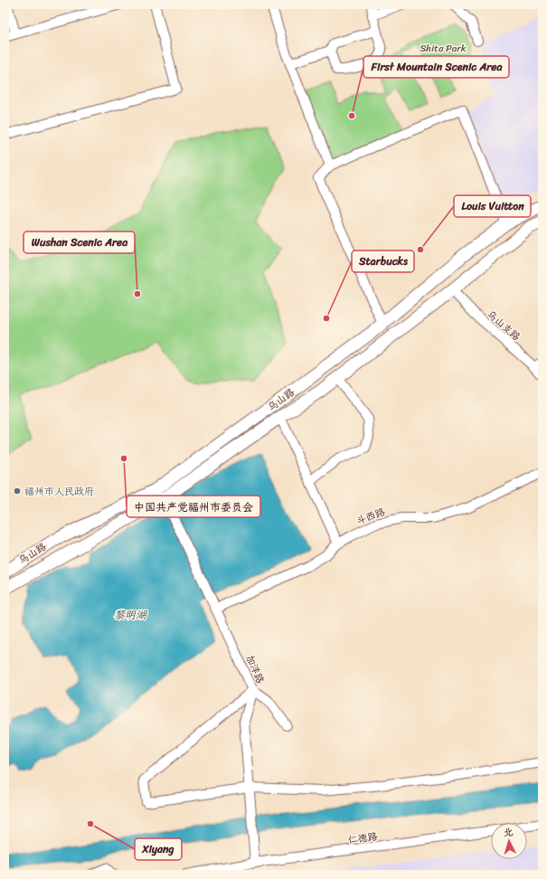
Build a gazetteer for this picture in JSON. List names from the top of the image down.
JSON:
{
  "streets": {
    "main road": ["乌山路"],
    "street": [
      "乌山支路",
      "斗西路",
      "加洋路",
      "仁德路"
    ]
  },
  "crossings": [
    ["乌山支路", "乌山路"],
    ["乌山路", "加洋路"],
    ["斗西路", "加洋路"],
    ["加洋路", "仁德路"]
  ],
  "water": ["黎明湖"],
  "parks": ["Shita Park"],
  "places": [
    "First Mountain Scenic Area",
    "Louis Vuitton",
    "Wushan Scenic Area",
    "Starbucks",
    "中国共产党福州市委员会",
    "福州市人民政府",
    "Xiyang"
  ],
  "north": "top"
}
